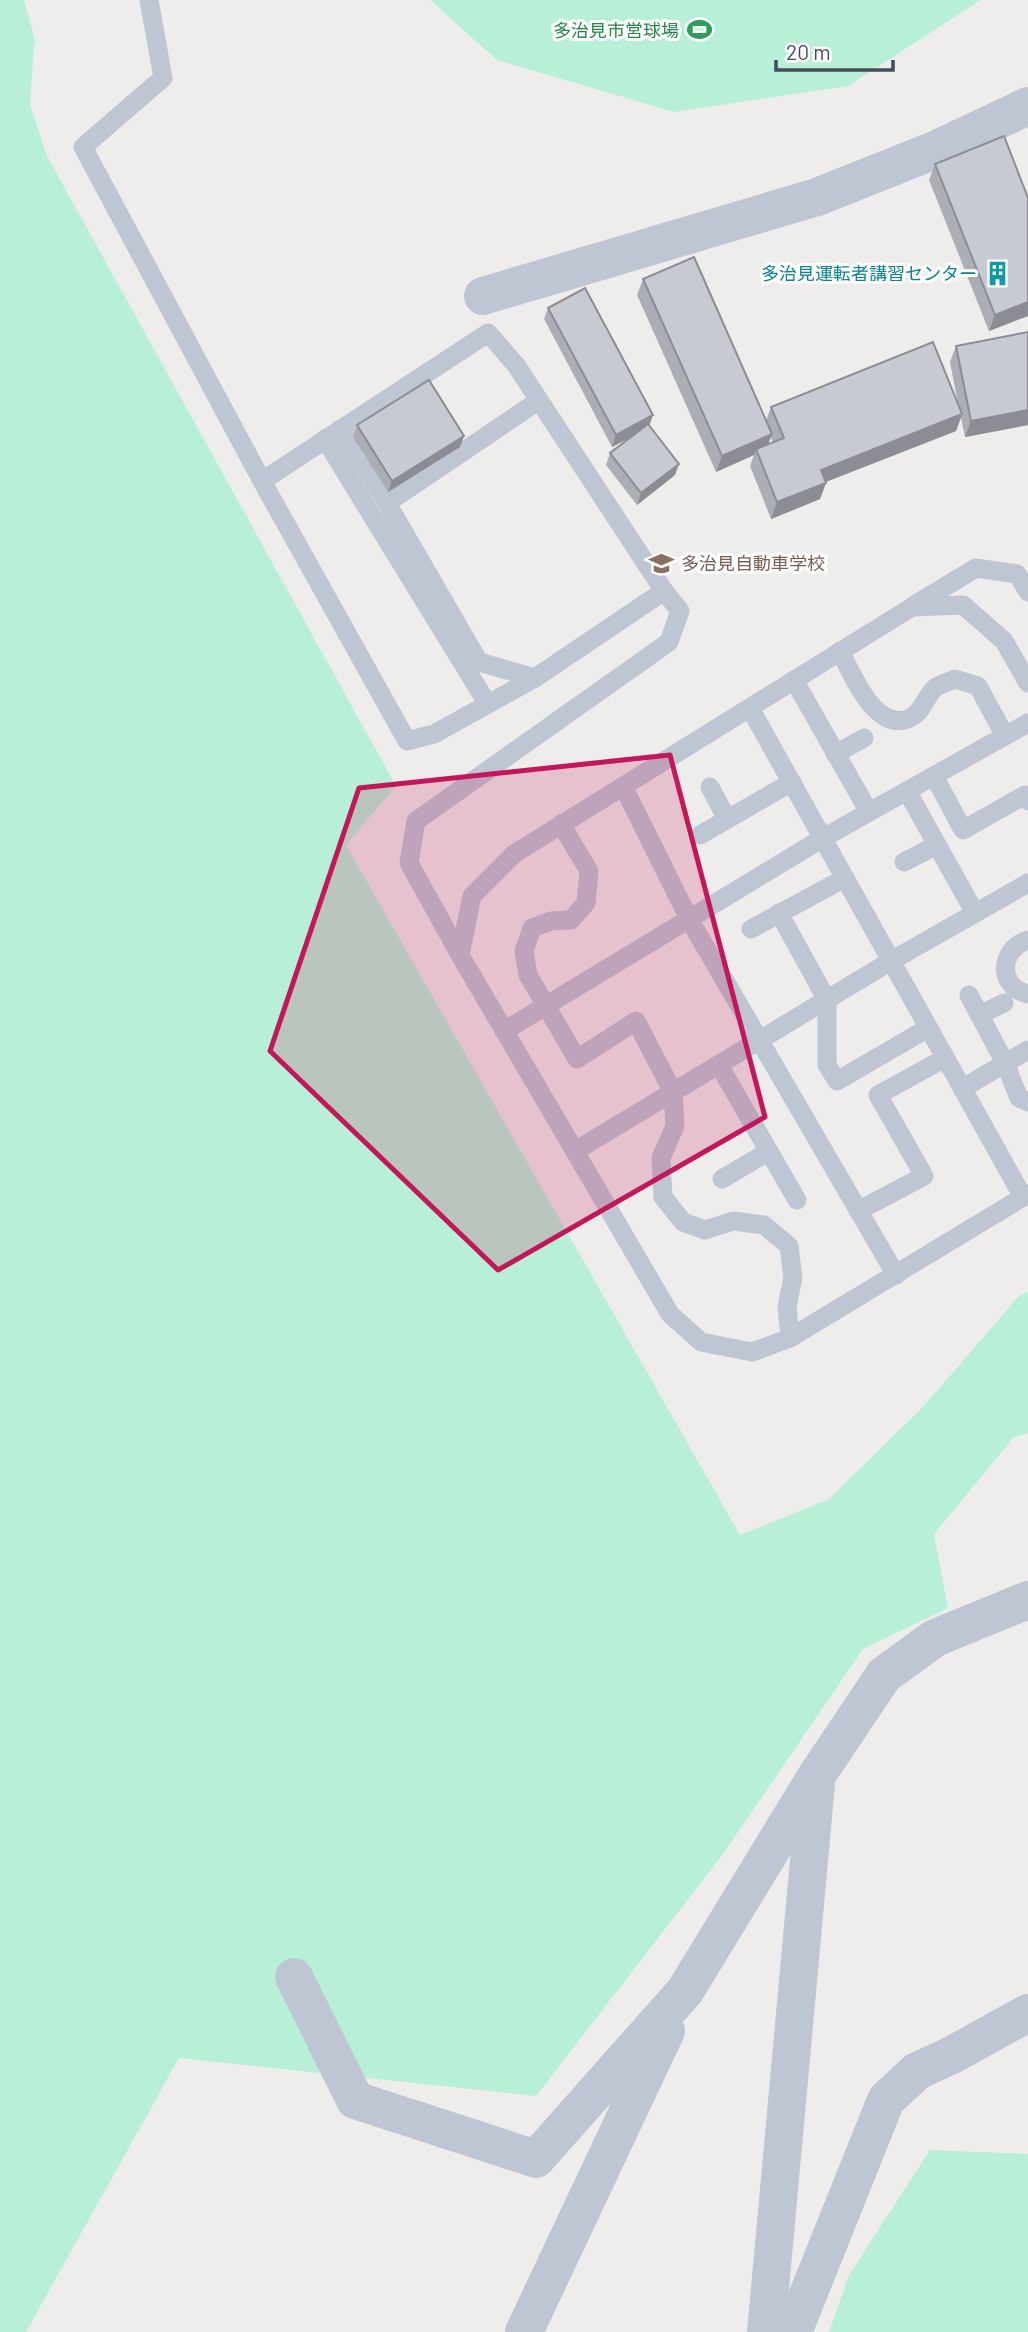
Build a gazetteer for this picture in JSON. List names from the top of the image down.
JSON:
{
  "places": {
    "sports": ["多治見市営球場"],
    "building": ["多治見運転者講習センター"],
    "school or university": ["多治見自動車学校"]
  },
  "scale_bar": "20 m"
}
